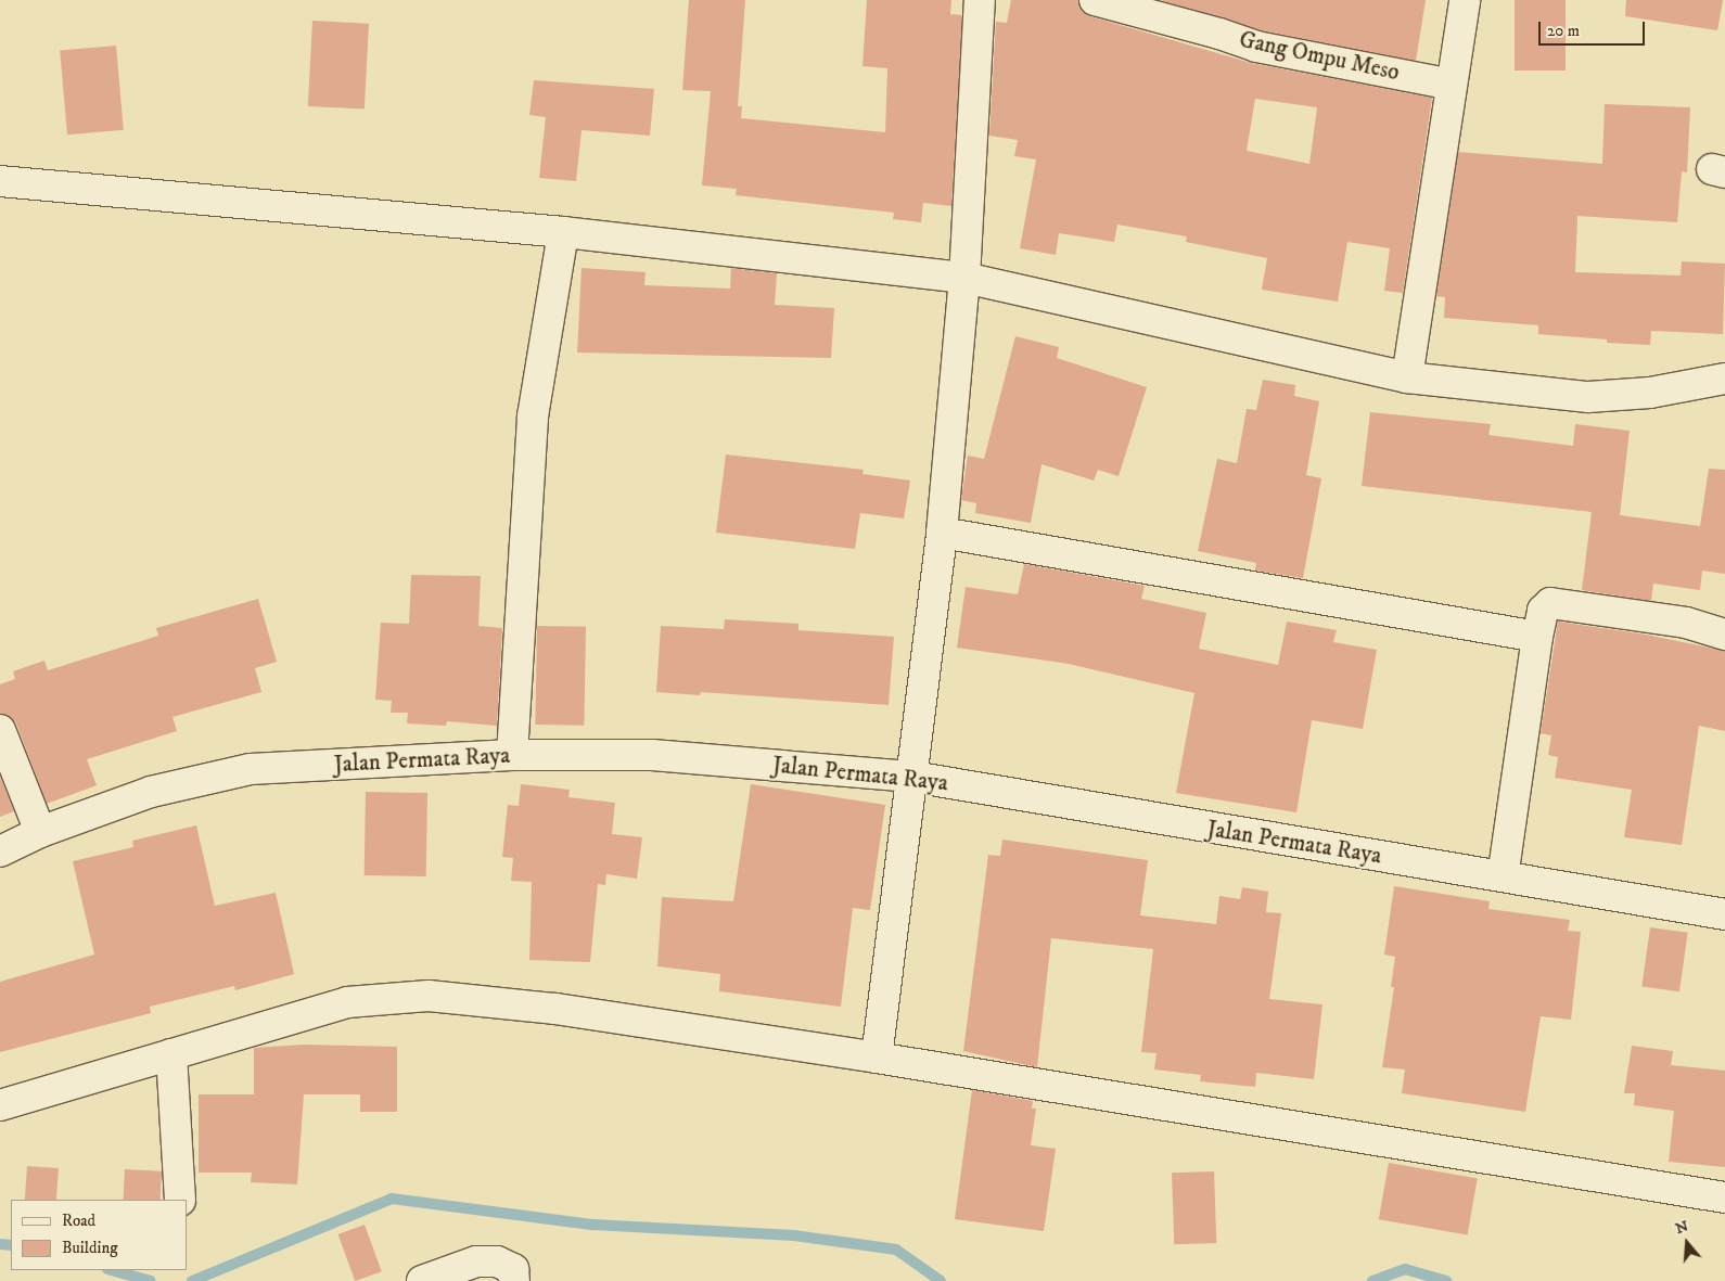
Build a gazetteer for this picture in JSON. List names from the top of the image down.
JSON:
{
  "streets": {
    "street": ["Gang Ompu Meso", "Jalan Permata Raya"]
  },
  "legend": ["Road", "Building"],
  "scale_bar": "20 m",
  "north": "top"
}
